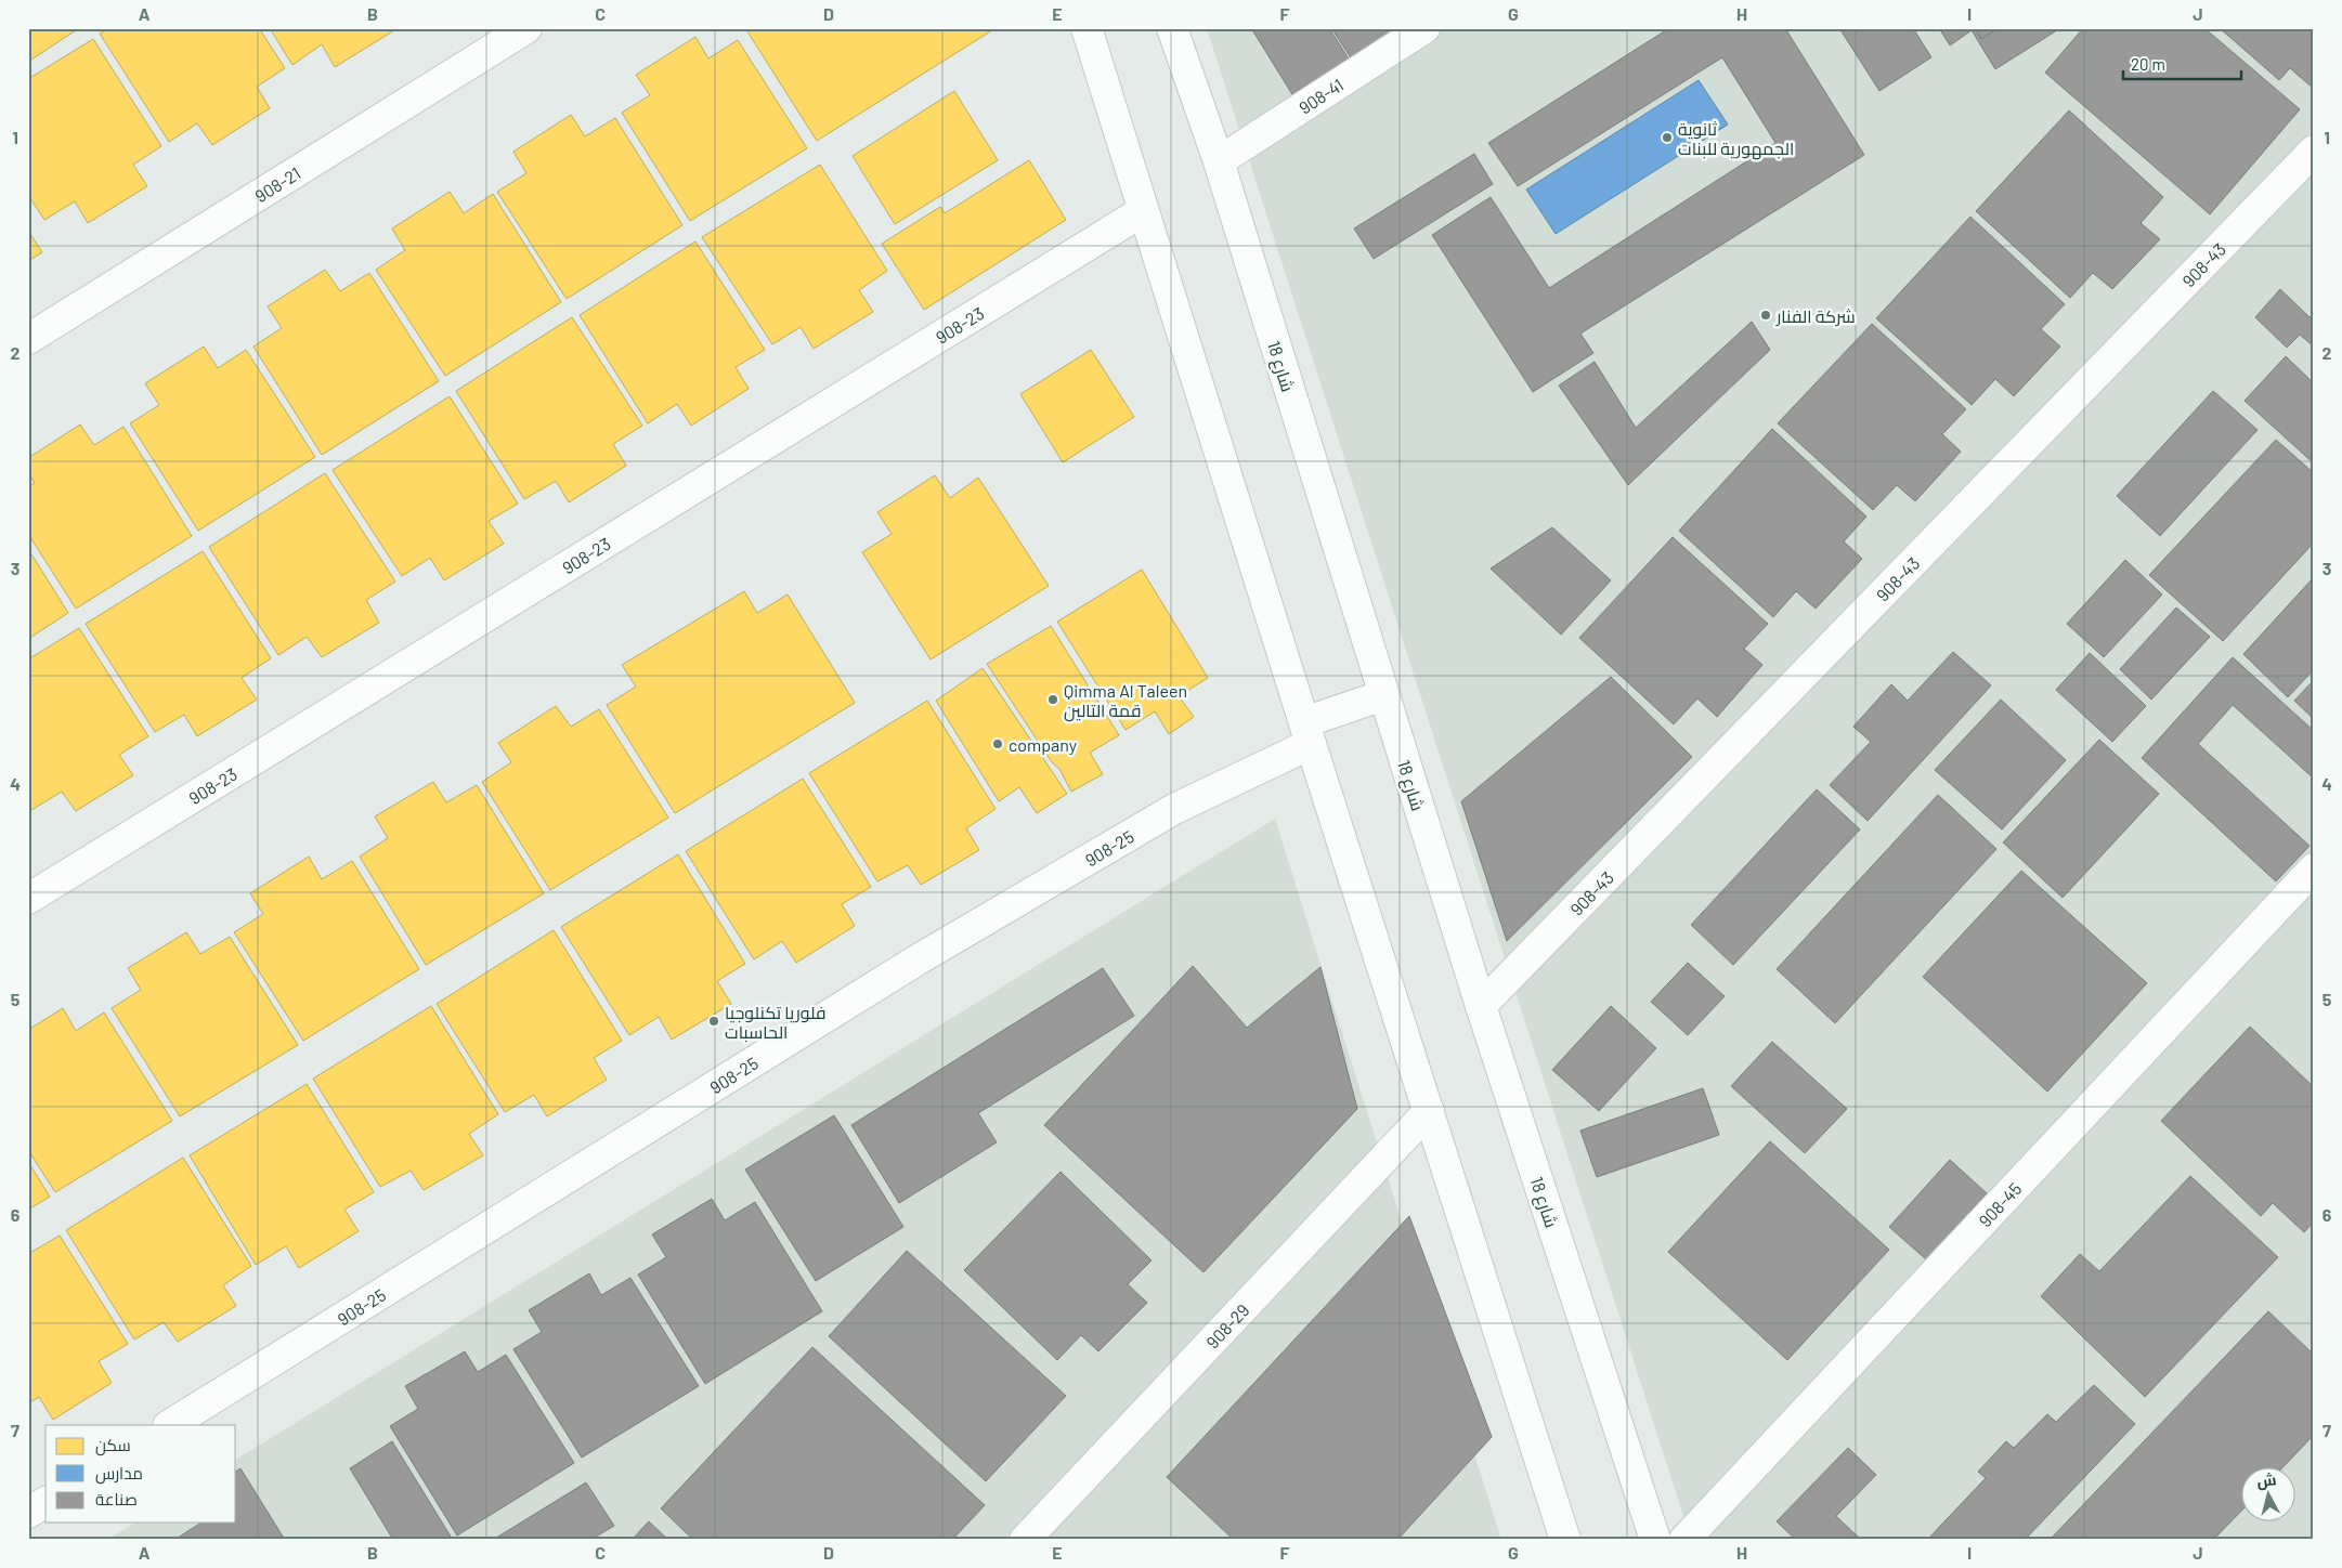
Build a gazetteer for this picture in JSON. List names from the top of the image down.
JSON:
{
  "streets": {
    "street": [
      "908-41",
      "908-21",
      "908-43",
      "908-23",
      "شارع 18",
      "908-25",
      "908-45",
      "908-29"
    ]
  },
  "crossings": [
    ["908-41", "شارع 18"],
    ["908-43", "شارع 18"],
    ["شارع 18", "908-25"]
  ],
  "places": [
    "ثانوية الجمهورية للبنات",
    "شركة الفنار",
    "Qimma Al Taleen قمة التالين",
    "company",
    "فلوريا تكنلوجيا الحاسبات"
  ],
  "legend": ["سكن", "مدارس", "صناعة"],
  "scale_bar": "20 m",
  "north": "top",
  "grid": {
    "columns": [
      "A",
      "B",
      "C",
      "D",
      "E",
      "F",
      "G",
      "H",
      "I",
      "J"
    ],
    "rows": [
      "1",
      "2",
      "3",
      "4",
      "5",
      "6",
      "7"
    ]
  }
}
